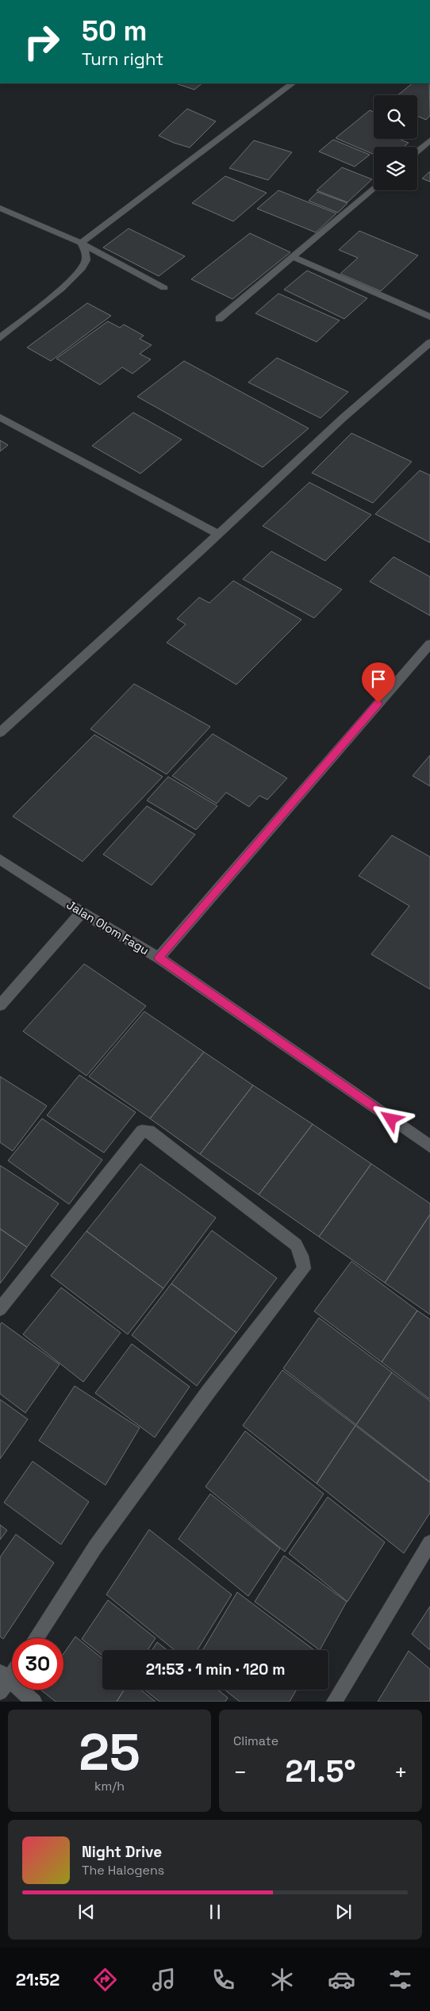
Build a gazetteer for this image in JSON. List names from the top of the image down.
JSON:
{
  "streets": {
    "street": ["Jalan Olom Fagu"]
  },
  "page": {
    "turn": ["50 m", "Turn right"],
    "limit": "30",
    "trip": "21:53 · 1 min · 120 m",
    "tile": [
      ["25", "km/h"],
      "Climate"
    ],
    "heat": ["−", "21.5°", "+"],
    "song": ["Night Drive", "The Halogens"],
    "tabs": "21:52"
  }
}
